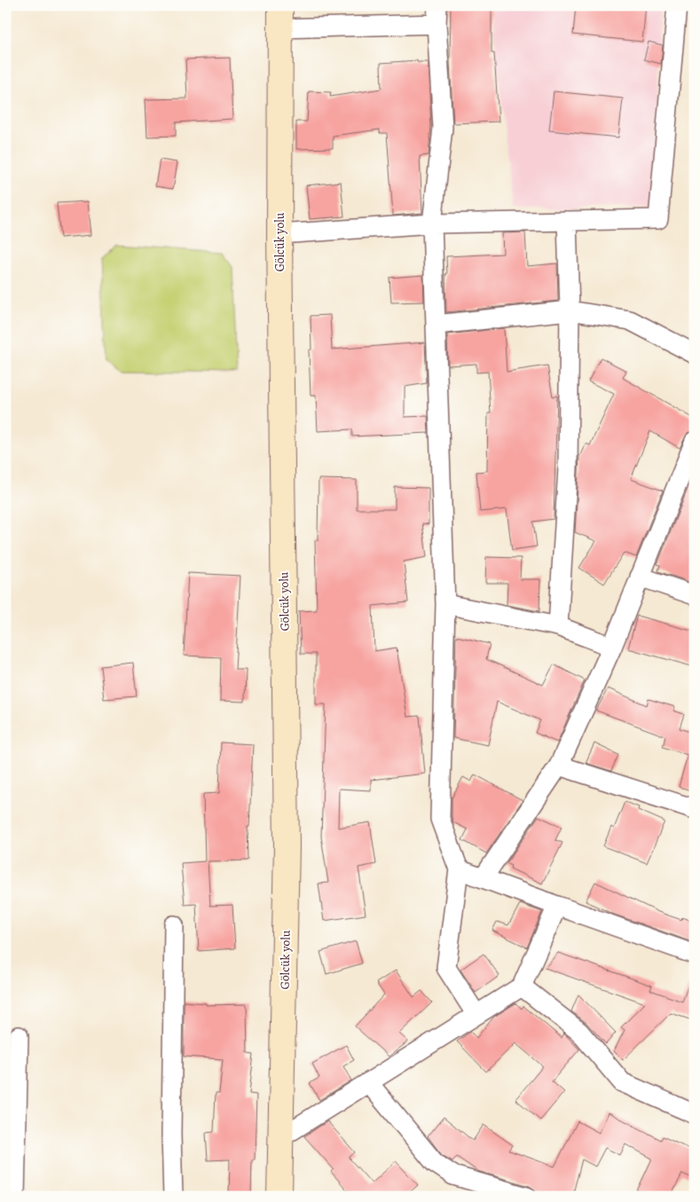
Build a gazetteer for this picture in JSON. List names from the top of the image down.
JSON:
{
  "streets": {
    "main road": ["Gölcük yolu"]
  }
}
